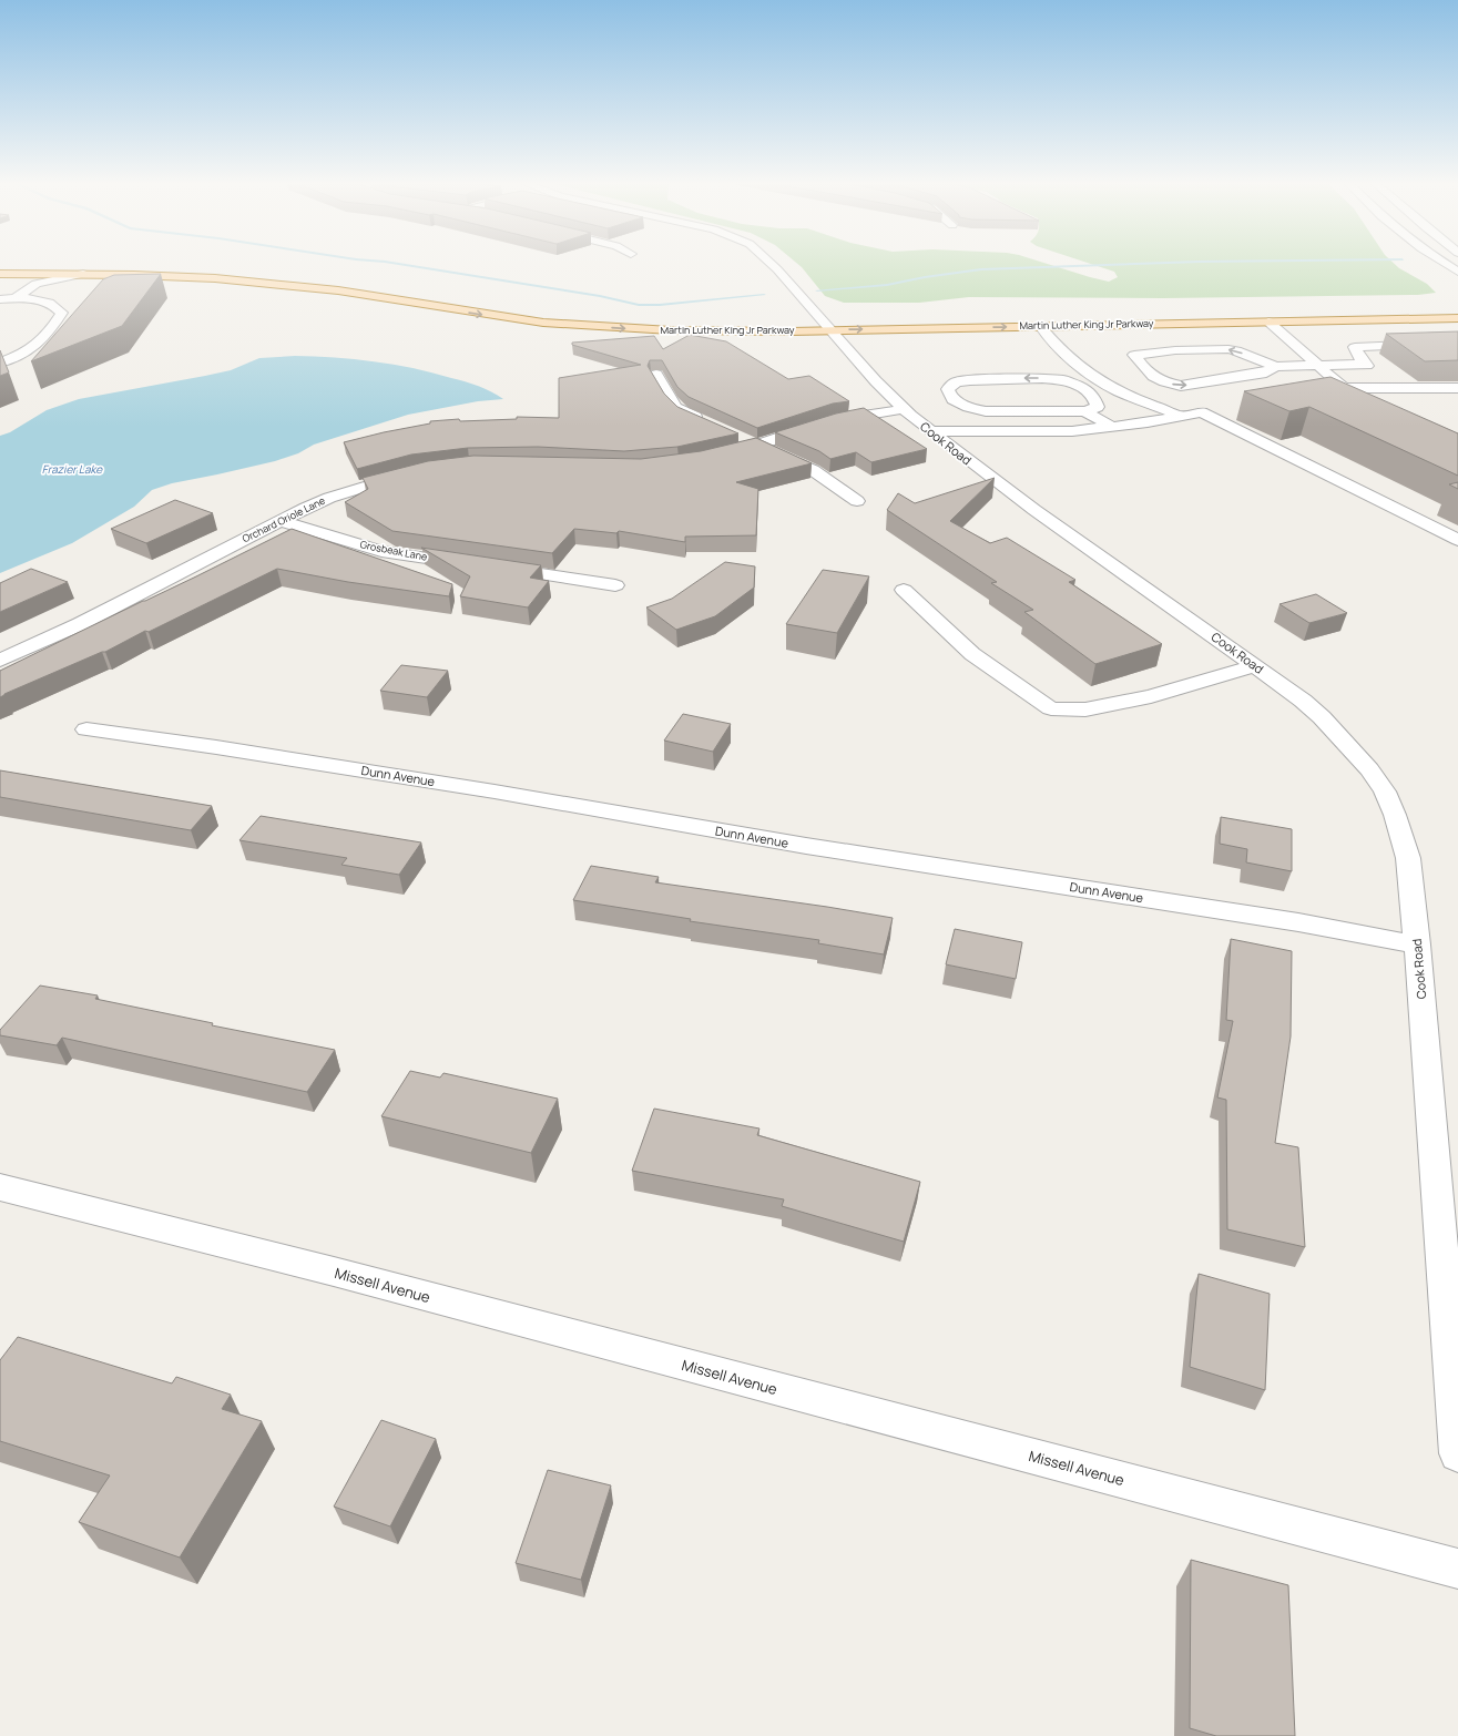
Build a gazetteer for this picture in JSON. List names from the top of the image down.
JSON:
{
  "streets": {
    "main road": ["Martin Luther King Jr Parkway"],
    "street": [
      "Cook Road",
      "Orchard Oriole Lane",
      "Grosbeak Lane",
      "Dunn Avenue",
      "Missell Avenue"
    ]
  },
  "crossings": [
    ["Martin Luther King Jr Parkway", "Cook Road"],
    ["Cook Road", "Dunn Avenue"],
    ["Orchard Oriole Lane", "Grosbeak Lane"]
  ],
  "water": ["Frazier Lake"]
}
